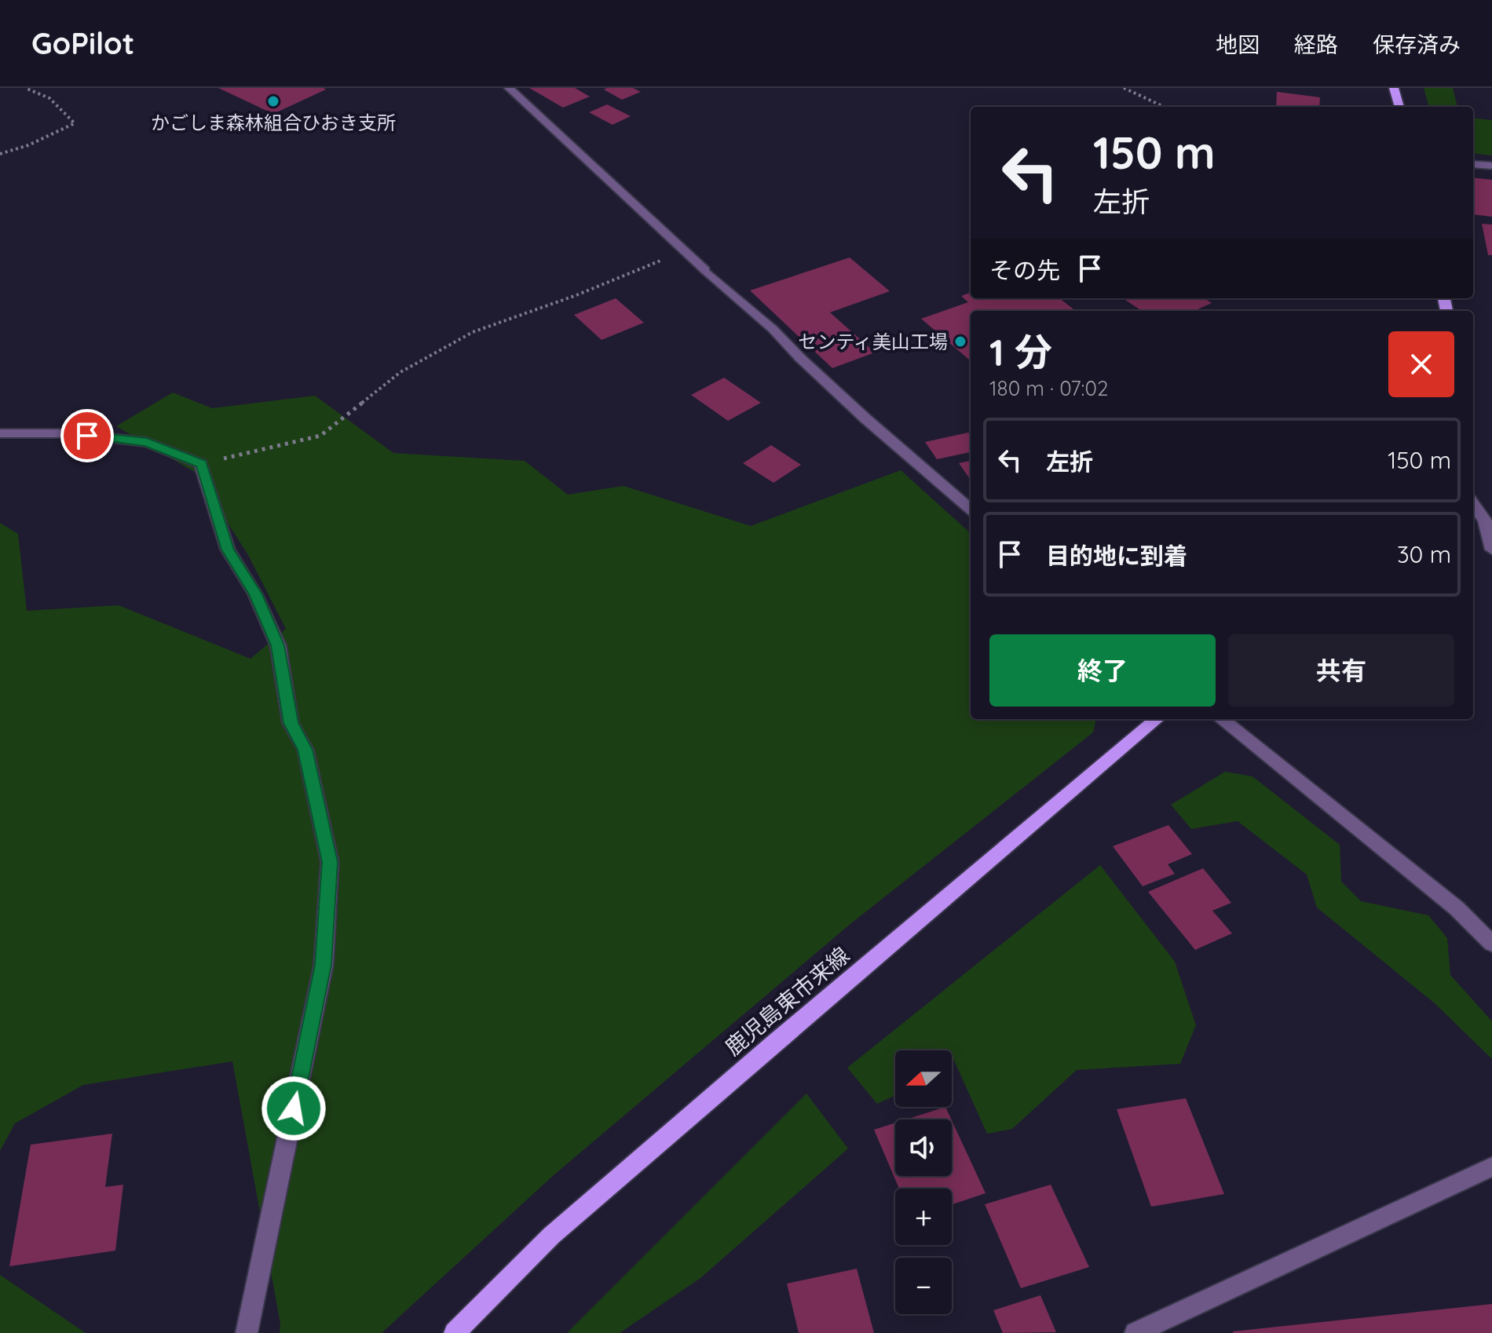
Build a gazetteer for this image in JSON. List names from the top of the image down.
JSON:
{
  "streets": {
    "main road": ["鹿児島東市来線"]
  },
  "places": ["かごしま森林組合ひおき支所", "センティ美山工場"],
  "north": "left",
  "page": {
    "header": "GoPilot",
    "nav": ["地図", "経路", "保存済み"],
    "turn": ["150 m", "左折"],
    "then": "その先",
    "heading": ["1 分", "180 m · 07:02"],
    "list": [
      {
        "name": "左折",
        "value": "150 m"
      },
      {
        "name": "目的地に到着",
        "value": "30 m"
      }
    ],
    "buttons": ["終了", "共有"],
    "map_buttons": ["+", "−"]
  }
}
